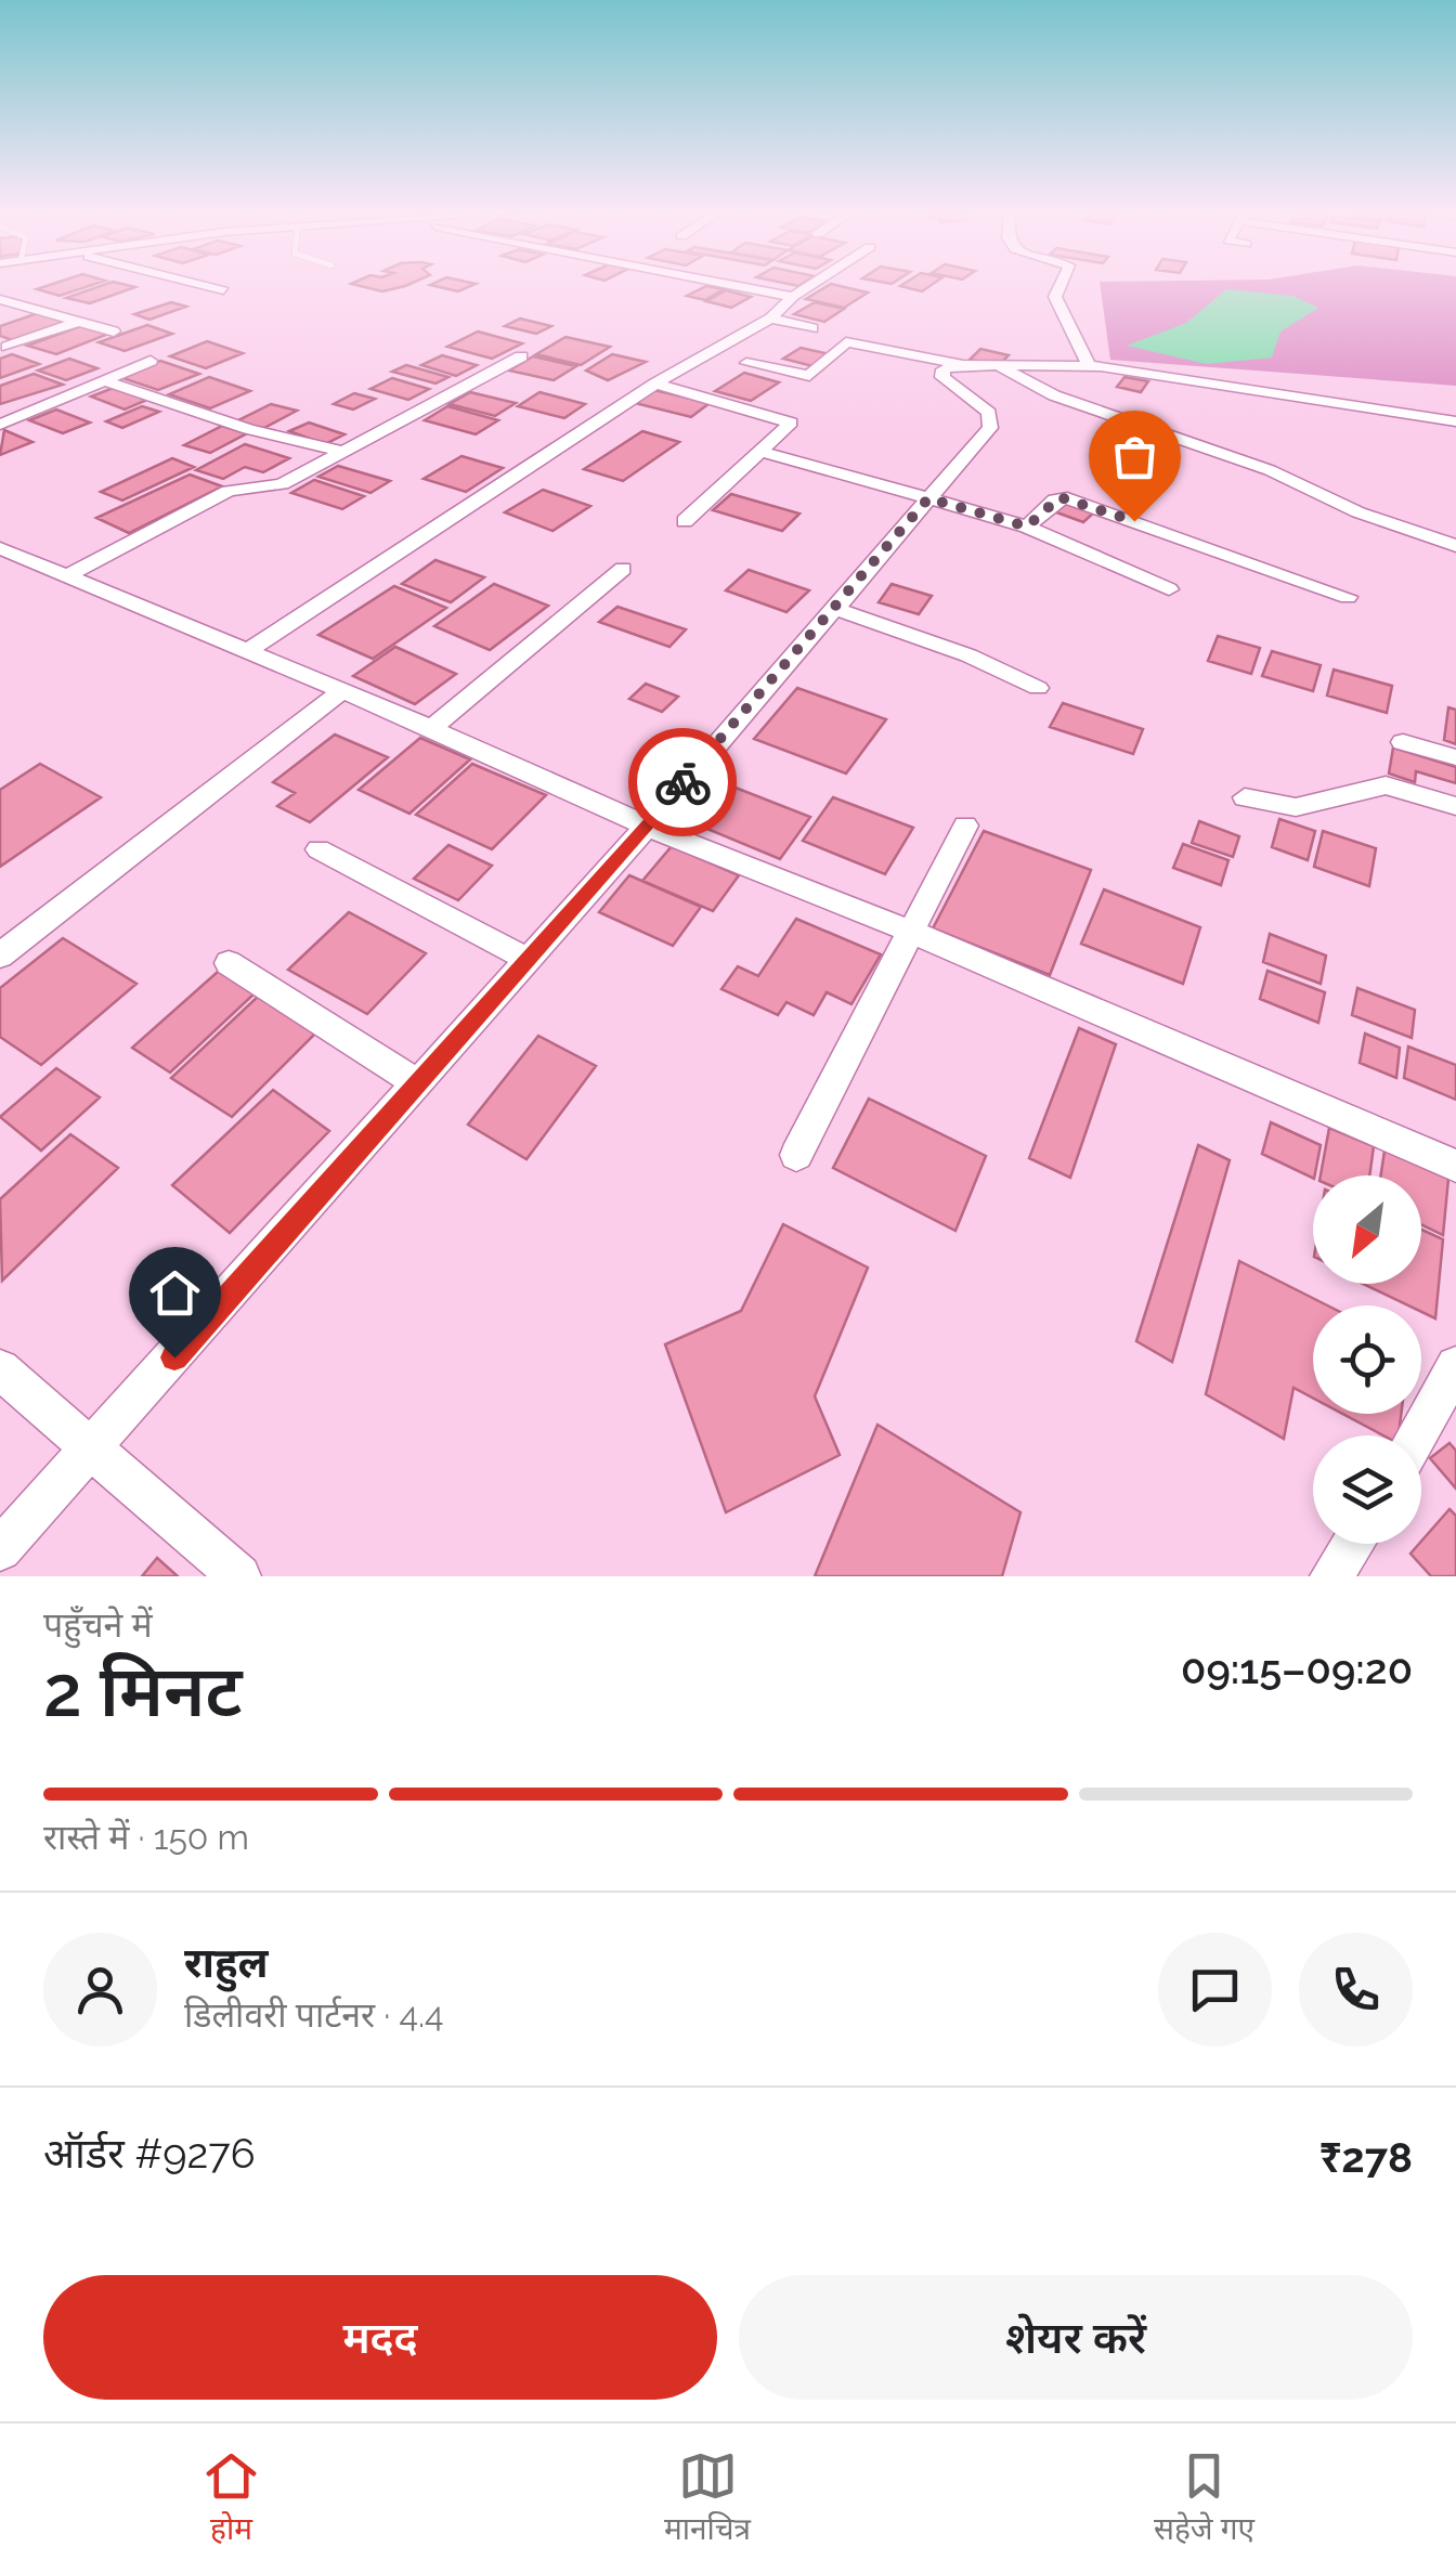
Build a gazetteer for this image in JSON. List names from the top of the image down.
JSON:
{
  "north": "bottom left",
  "page": {
    "heading": ["2 मिनट", "पहुँचने में", "09:15–09:20"],
    "panel": [
      "राहुल",
      "डिलीवरी पार्टनर · 4.4",
      "ऑर्डर #9276",
      "₹278"
    ],
    "bar": "रास्ते में · 150 m",
    "buttons": ["मदद", "शेयर करें"],
    "tabs": ["होम", "मानचित्र", "सहेजे गए"]
  }
}
